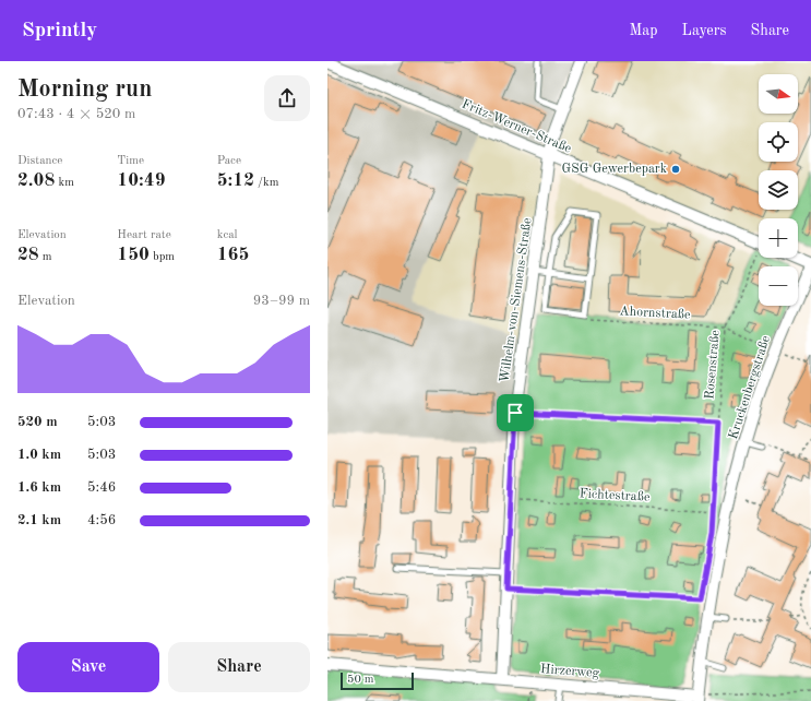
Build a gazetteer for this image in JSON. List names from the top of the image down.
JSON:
{
  "streets": {
    "street": [
      "Fritz-Werner-Straße",
      "Wilhelm-von-Siemens-Straße",
      "Kruckenbergstraße",
      "Hirzerweg"
    ],
    "path": ["Ahornstraße", "Rosenstraße", "Fichtestraße"]
  },
  "crossings": [
    ["Fritz-Werner-Straße", "Wilhelm-von-Siemens-Straße"],
    ["Wilhelm-von-Siemens-Straße", "Fichtestraße"],
    ["Wilhelm-von-Siemens-Straße", "Hirzerweg"],
    ["Ahornstraße", "Rosenstraße"],
    ["Ahornstraße", "Kruckenbergstraße"],
    ["Rosenstraße", "Fichtestraße"],
    ["Kruckenbergstraße", "Hirzerweg"]
  ],
  "places": ["GSG Gewerbepark"],
  "scale_bar": "50 m",
  "north": "right",
  "page": {
    "header": "Sprintly",
    "nav": ["Map", "Layers", "Share"],
    "heading": ["Morning run", "07:43 · 4 × 520 m"],
    "map_buttons": ["+", "−"],
    "stats": [
      ["Distance", "2.08 km"],
      ["Time", "10:49"],
      ["Pace", "5:12 /km"],
      ["Elevation", "28 m"],
      ["Heart rate", "150 bpm"],
      ["kcal", "165"]
    ],
    "chart": ["Elevation", "93–99 m"],
    "list": [
      {
        "name": "520 m",
        "note": "5:03"
      },
      {
        "name": "1.0 km",
        "note": "5:03"
      },
      {
        "name": "1.6 km",
        "note": "5:46"
      },
      {
        "name": "2.1 km",
        "note": "4:56"
      }
    ],
    "buttons": ["Save", "Share"],
    "scale": "50 m"
  }
}
